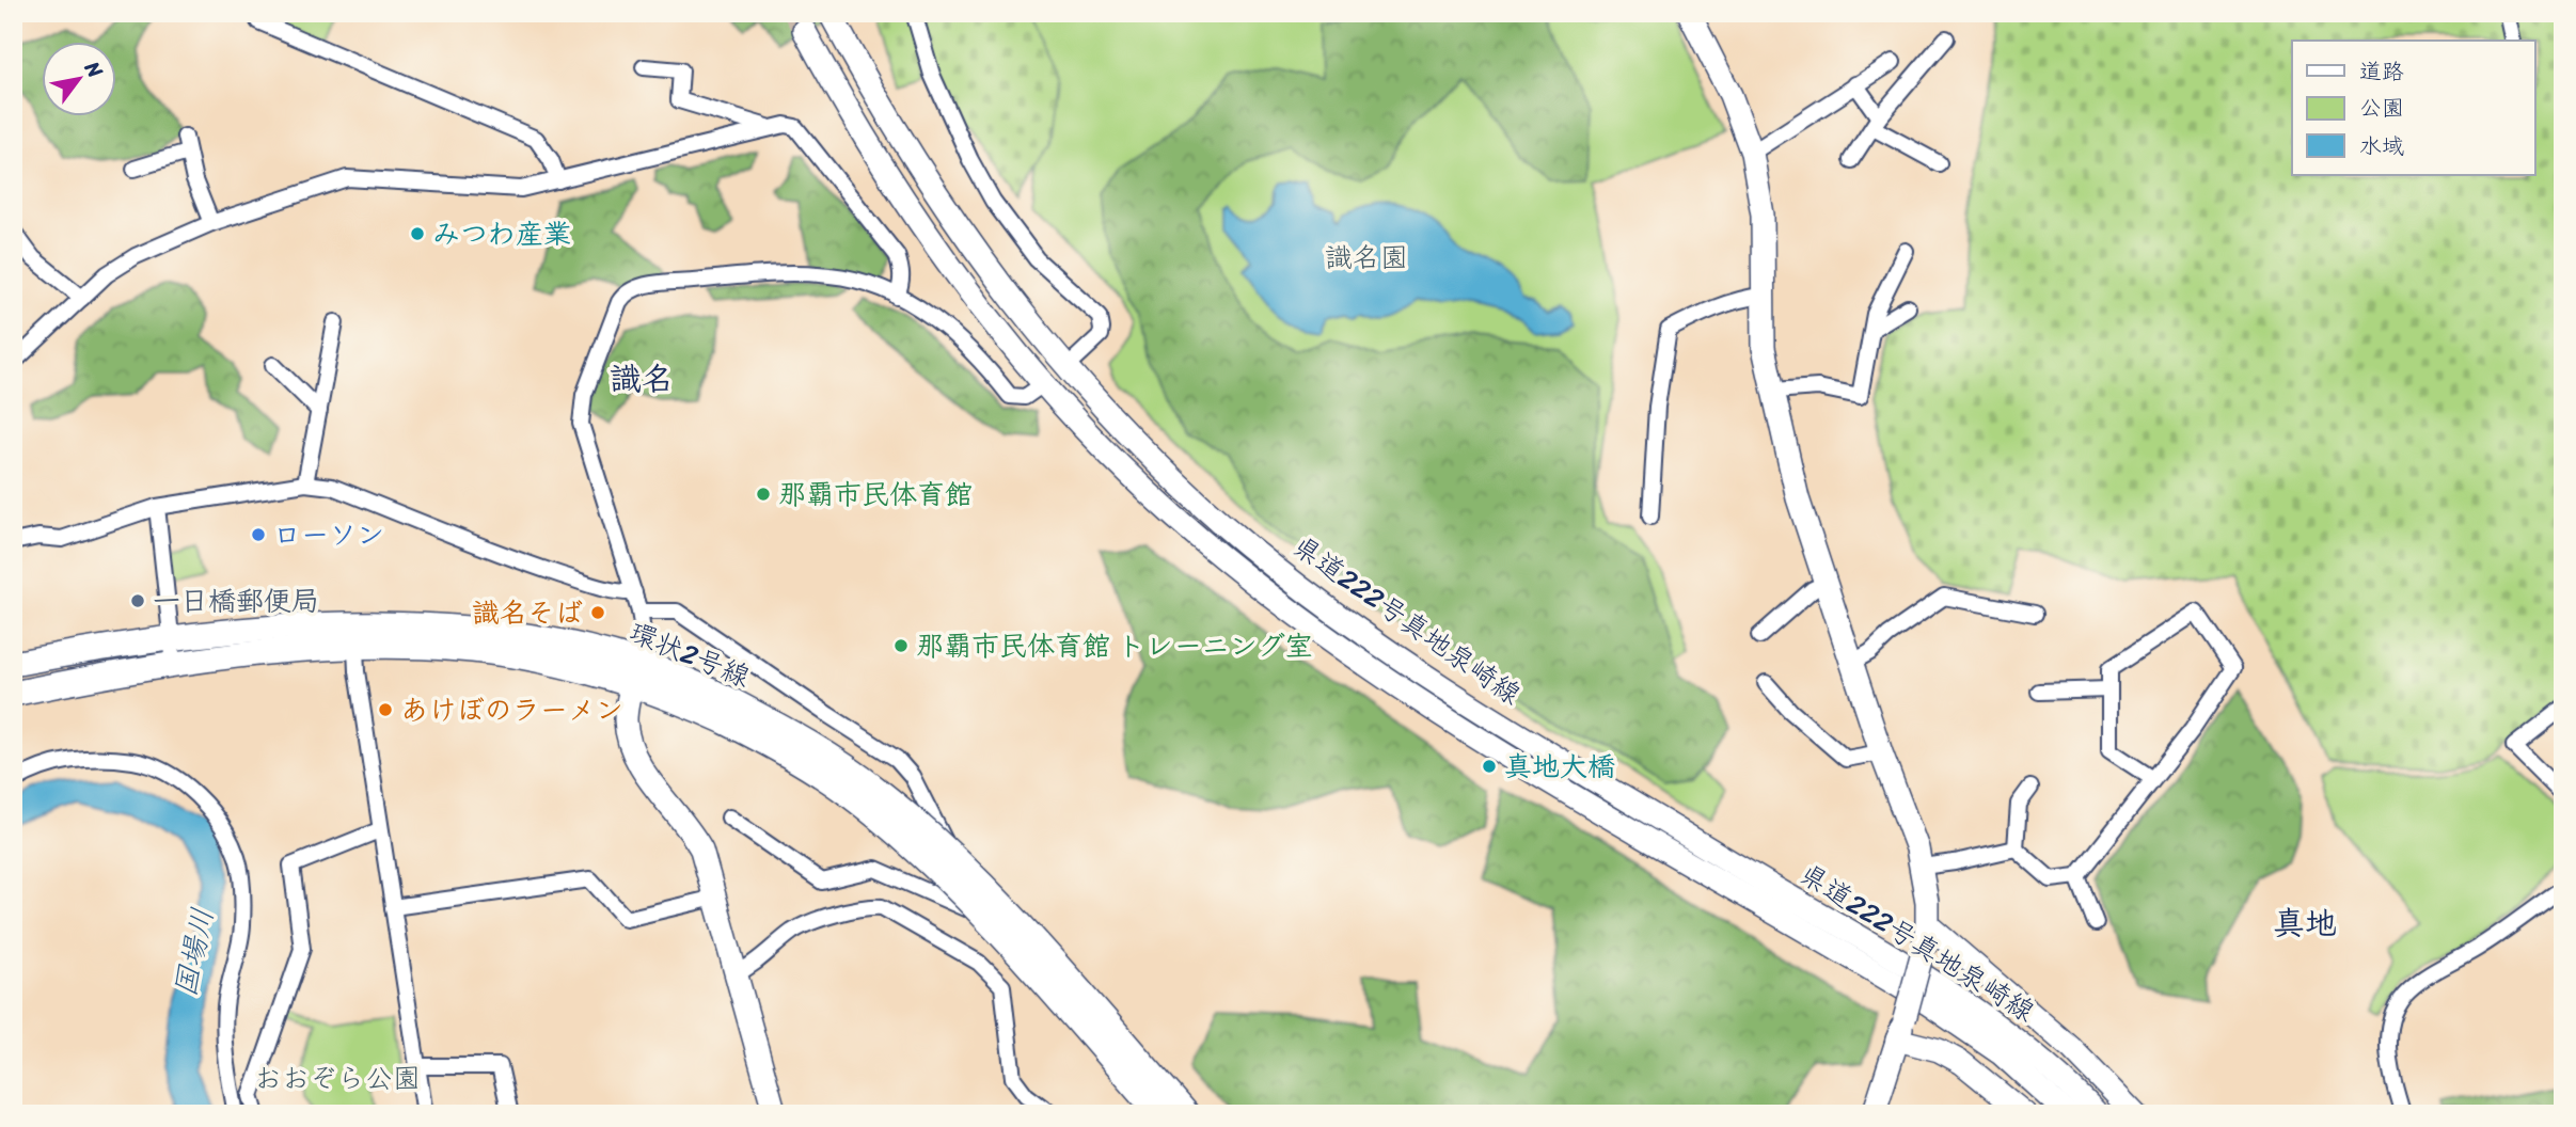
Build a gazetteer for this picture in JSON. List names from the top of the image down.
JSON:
{
  "streets": {
    "main road": ["県道222号真地泉崎線", "環状2号線"]
  },
  "districts": ["識名", "真地"],
  "water": ["国場川"],
  "parks": ["識名園", "おおぞら公園"],
  "places": [
    "みつわ産業",
    "那覇市民体育館",
    "ローソン",
    "一日橋郵便局",
    "識名そば",
    "那覇市民体育館 トレーニング室",
    "あけぼのラーメン",
    "真地大橋"
  ],
  "legend": ["道路", "公園", "水域"],
  "north": "top right"
}
